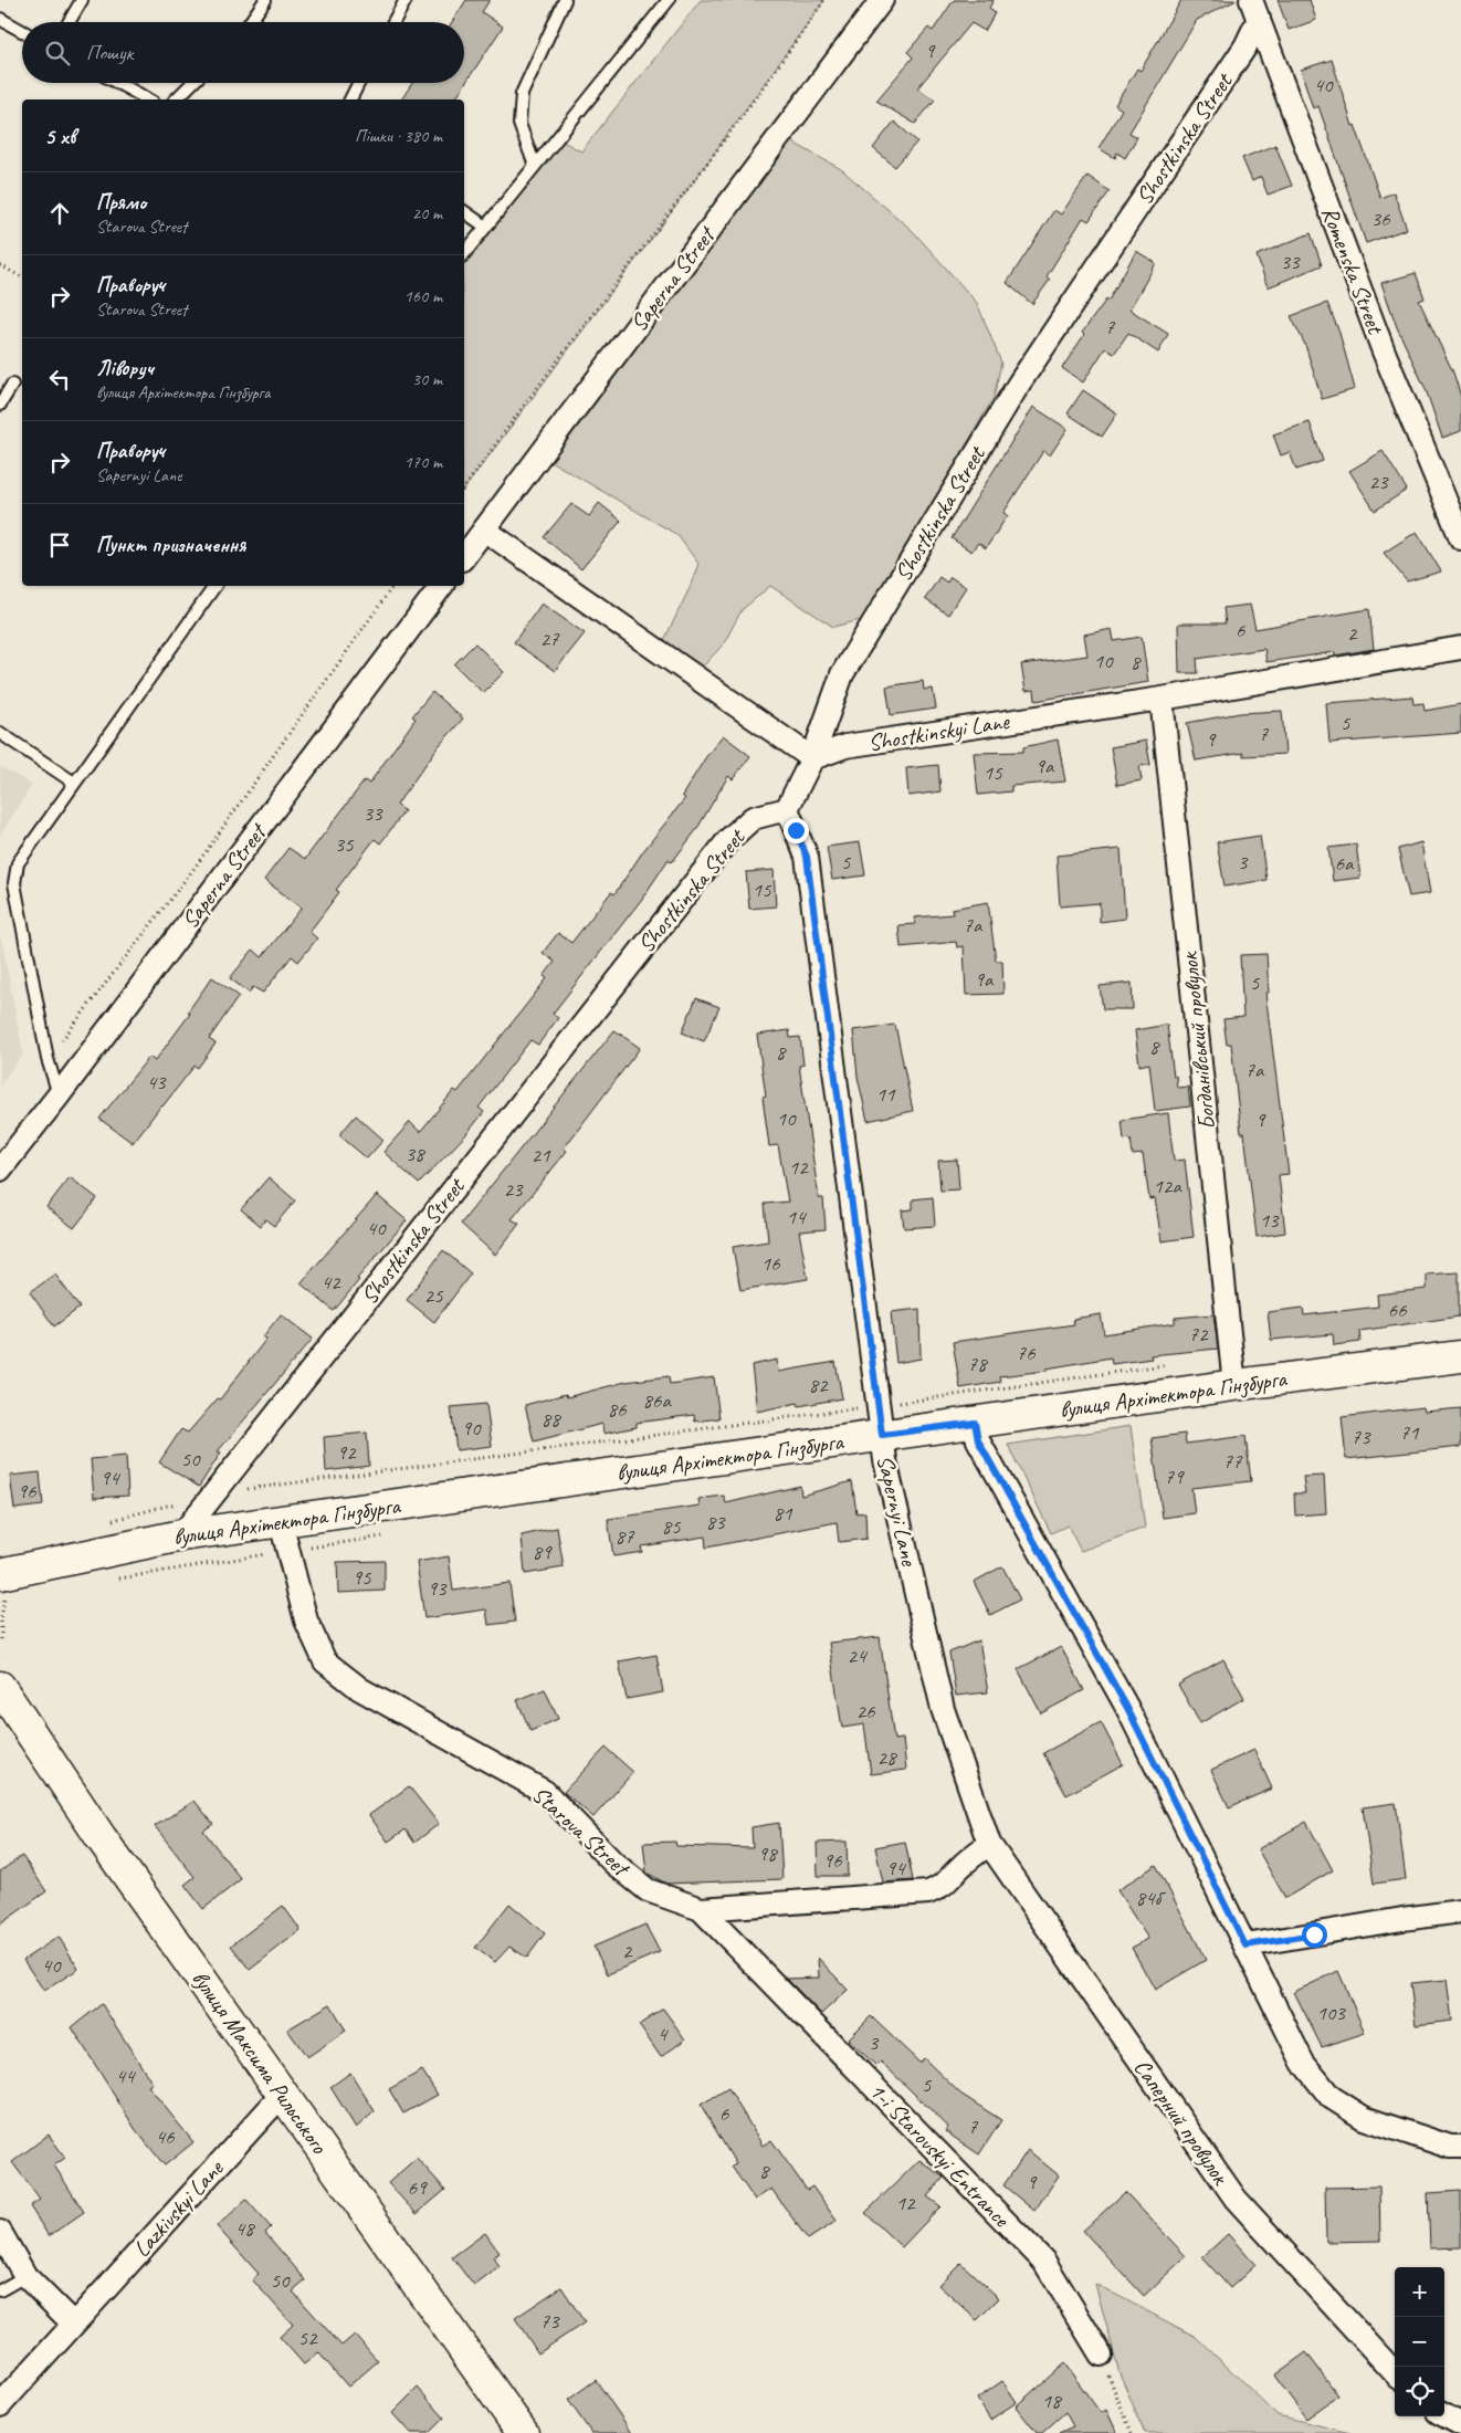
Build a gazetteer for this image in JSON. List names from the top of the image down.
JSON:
{
  "streets": {
    "main road": ["вулиця Архітектора Гінзбурга", "вулиця Максима Рильського"],
    "street": [
      "Shostkinska Street",
      "Romenska Street",
      "Saperna Street",
      "Shostkinskyi Lane",
      "Богданівський провулок",
      "Sapernyi Lane",
      "Starova Street",
      "Саперний провулок",
      "1-i Starovskyi Entrance",
      "Lazkivskyi Lane"
    ]
  },
  "crossings": [
    ["Shostkinska Street", "Romenska Street"],
    ["Shostkinska Street", "Shostkinskyi Lane"],
    ["Shostkinska Street", "вулиця Архітектора Гінзбурга"],
    ["Shostkinska Street", "Sapernyi Lane"],
    ["Shostkinskyi Lane", "Богданівський провулок"],
    ["Богданівський провулок", "вулиця Архітектора Гінзбурга"],
    ["вулиця Архітектора Гінзбурга", "Sapernyi Lane"],
    ["вулиця Архітектора Гінзбурга", "Starova Street"],
    ["Sapernyi Lane", "Starova Street"],
    ["Sapernyi Lane", "Саперний провулок"],
    ["Starova Street", "Саперний провулок"],
    ["Starova Street", "1-i Starovskyi Entrance"],
    ["вулиця Максима Рильського", "Lazkivskyi Lane"]
  ],
  "house_numbers": [
    "9",
    "40",
    "36",
    "33",
    "7",
    "23",
    "6",
    "2",
    "27",
    "10",
    "8",
    "5",
    "7",
    "9",
    "9а",
    "15",
    "33",
    "35",
    "5",
    "3",
    "6а",
    "15",
    "7а",
    "9а",
    "5",
    "8",
    "8",
    "7а",
    "43",
    "11",
    "10",
    "9",
    "38",
    "21",
    "12",
    "12а",
    "23",
    "14",
    "13",
    "40",
    "16",
    "42",
    "25",
    "66",
    "72",
    "76",
    "78",
    "82",
    "86а",
    "86",
    "88",
    "90",
    "71",
    "73",
    "92",
    "50",
    "77",
    "79",
    "94",
    "96",
    "81",
    "83",
    "85",
    "87",
    "89",
    "95",
    "93",
    "24",
    "26",
    "28",
    "98",
    "96",
    "94",
    "84б",
    "2",
    "40",
    "103",
    "4",
    "3",
    "44",
    "5",
    "6",
    "7",
    "46",
    "8",
    "9",
    "69",
    "12",
    "48",
    "50",
    "73",
    "52",
    "18"
  ],
  "page": {
    "search": "Пошук",
    "heading": ["5 хв", "Пішки · 380 m"],
    "list": [
      ["Прямо", "Starova Street", "20 m"],
      ["Праворуч", "Starova Street", "160 m"],
      ["Ліворуч", "вулиця Архітектора Гінзбурга", "30 m"],
      ["Праворуч", "Sapernyi Lane", "170 m"],
      "Пункт призначення"
    ],
    "map_buttons": ["+", "−"]
  }
}
